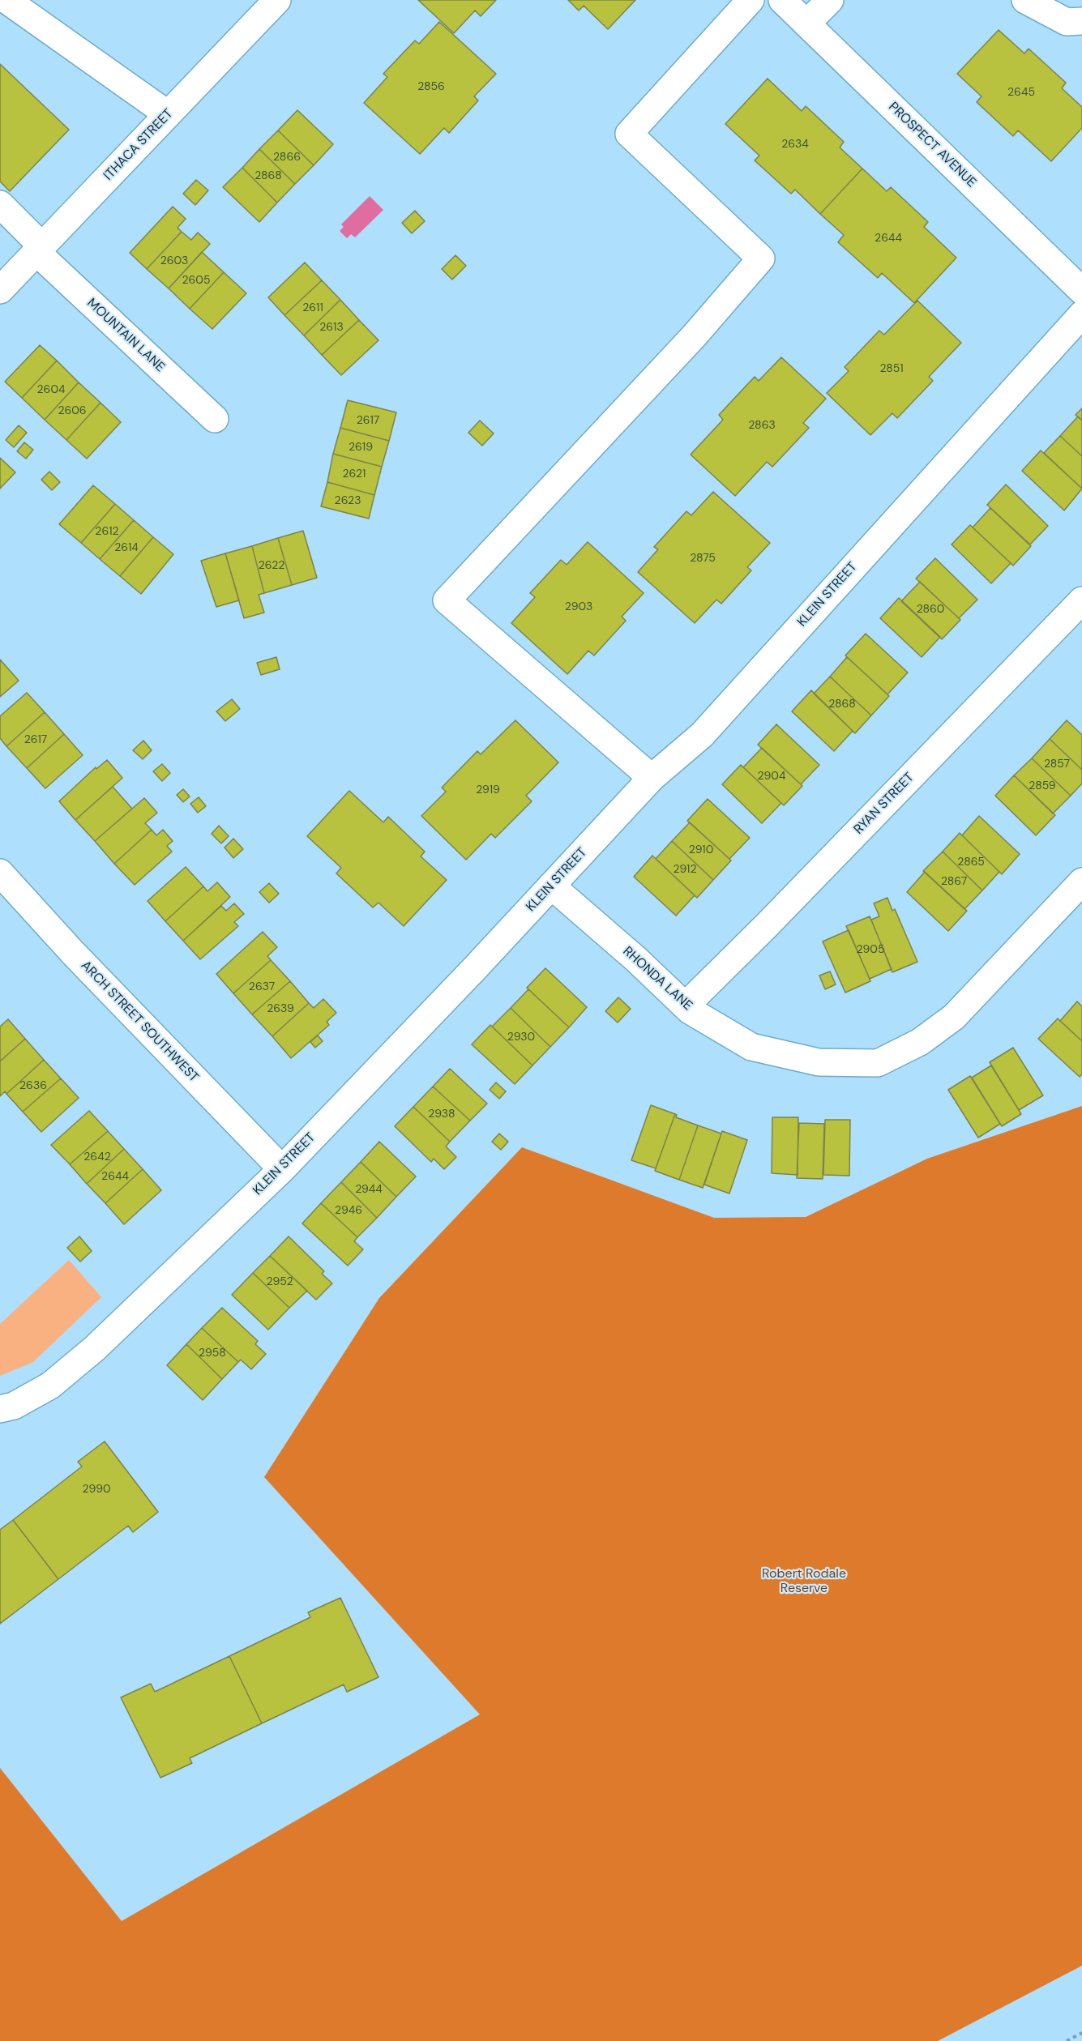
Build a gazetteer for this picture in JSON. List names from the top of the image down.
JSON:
{
  "streets": {
    "street": [
      "ITHACA STREET",
      "PROSPECT AVENUE",
      "MOUNTAIN LANE",
      "KLEIN STREET",
      "RYAN STREET",
      "RHONDA LANE",
      "ARCH STREET SOUTHWEST"
    ]
  },
  "crossings": [
    ["ITHACA STREET", "MOUNTAIN LANE"],
    ["KLEIN STREET", "RHONDA LANE"],
    ["KLEIN STREET", "ARCH STREET SOUTHWEST"],
    ["RYAN STREET", "RHONDA LANE"]
  ],
  "parks": ["Robert Rodale Reserve"],
  "house_numbers": [
    "2856",
    "2645",
    "2634",
    "2866",
    "2868",
    "2644",
    "2603",
    "2605",
    "2611",
    "2613",
    "2851",
    "2604",
    "2606",
    "2617",
    "2863",
    "2619",
    "2621",
    "2623",
    "2612",
    "2614",
    "2875",
    "2622",
    "2903",
    "2860",
    "2868",
    "2617",
    "2857",
    "2904",
    "2859",
    "2919",
    "2910",
    "2865",
    "2912",
    "2867",
    "2905",
    "2637",
    "2639",
    "2930",
    "2636",
    "2938",
    "2642",
    "2644",
    "2944",
    "2946",
    "2952",
    "2958",
    "2990"
  ]
}
